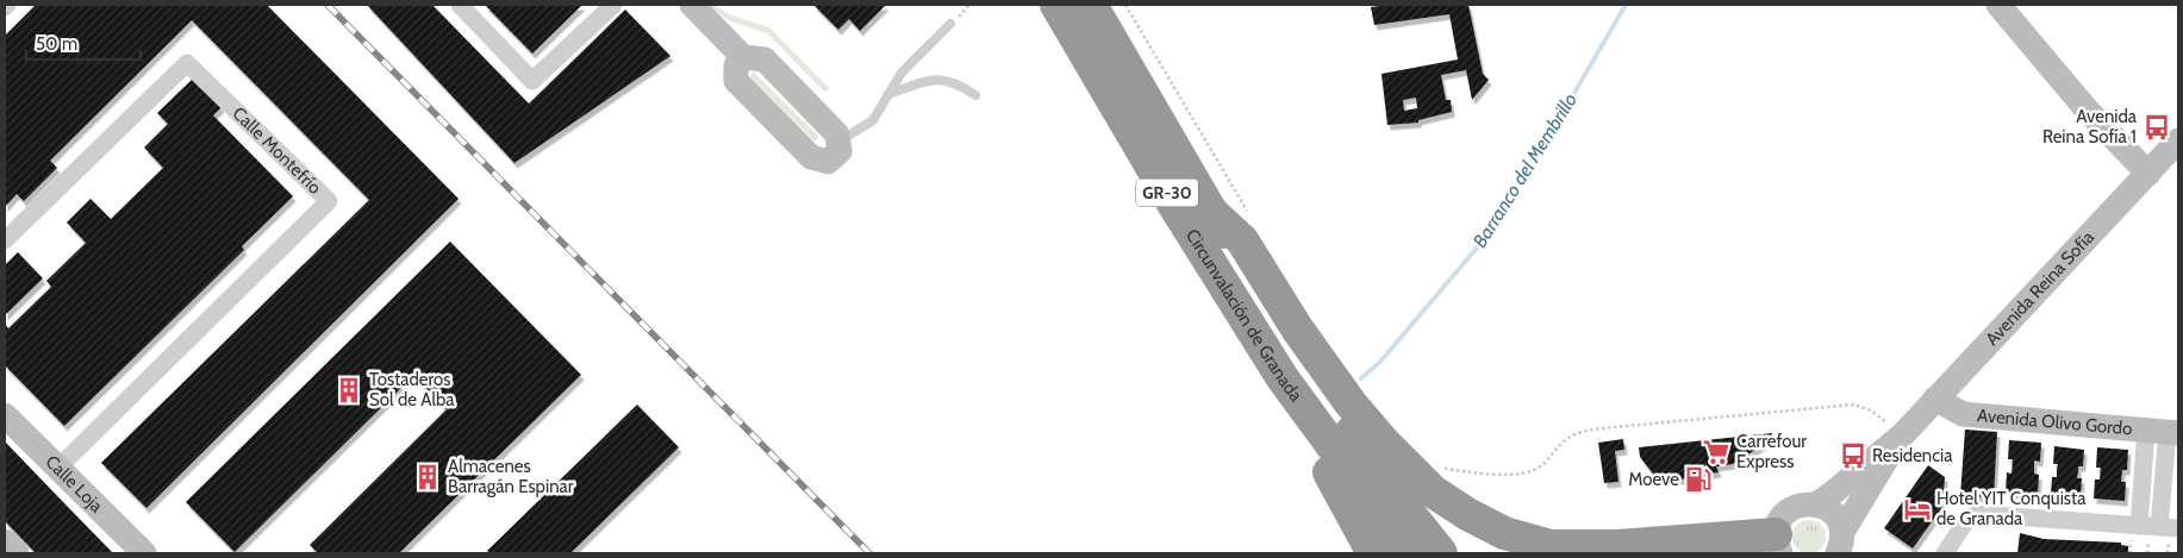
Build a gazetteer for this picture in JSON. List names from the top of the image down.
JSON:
{
  "streets": {
    "highway": ["GR-30", "Circunvalación de Granada"],
    "street": [
      "Calle Montefrío",
      "Avenida Reina Sofía",
      "Avenida Olivo Gordo",
      "Calle Loja"
    ]
  },
  "crossings": [
    ["Calle Montefrío", "Calle Loja"],
    ["Avenida Reina Sofía", "Avenida Olivo Gordo"]
  ],
  "water": ["Barranco del Membrillo"],
  "places": {
    "bus stop": ["Avenida Reina Sofía 1", "Residencia"],
    "building": ["Tostaderos Sol de Alba", "Almacenes Barragán Espinar"],
    "supermarket": ["Carrefour Express"],
    "fuel station": ["Moeve"],
    "hotel": ["Hotel YIT Conquista de Granada"]
  },
  "scale_bar": "50 m"
}
